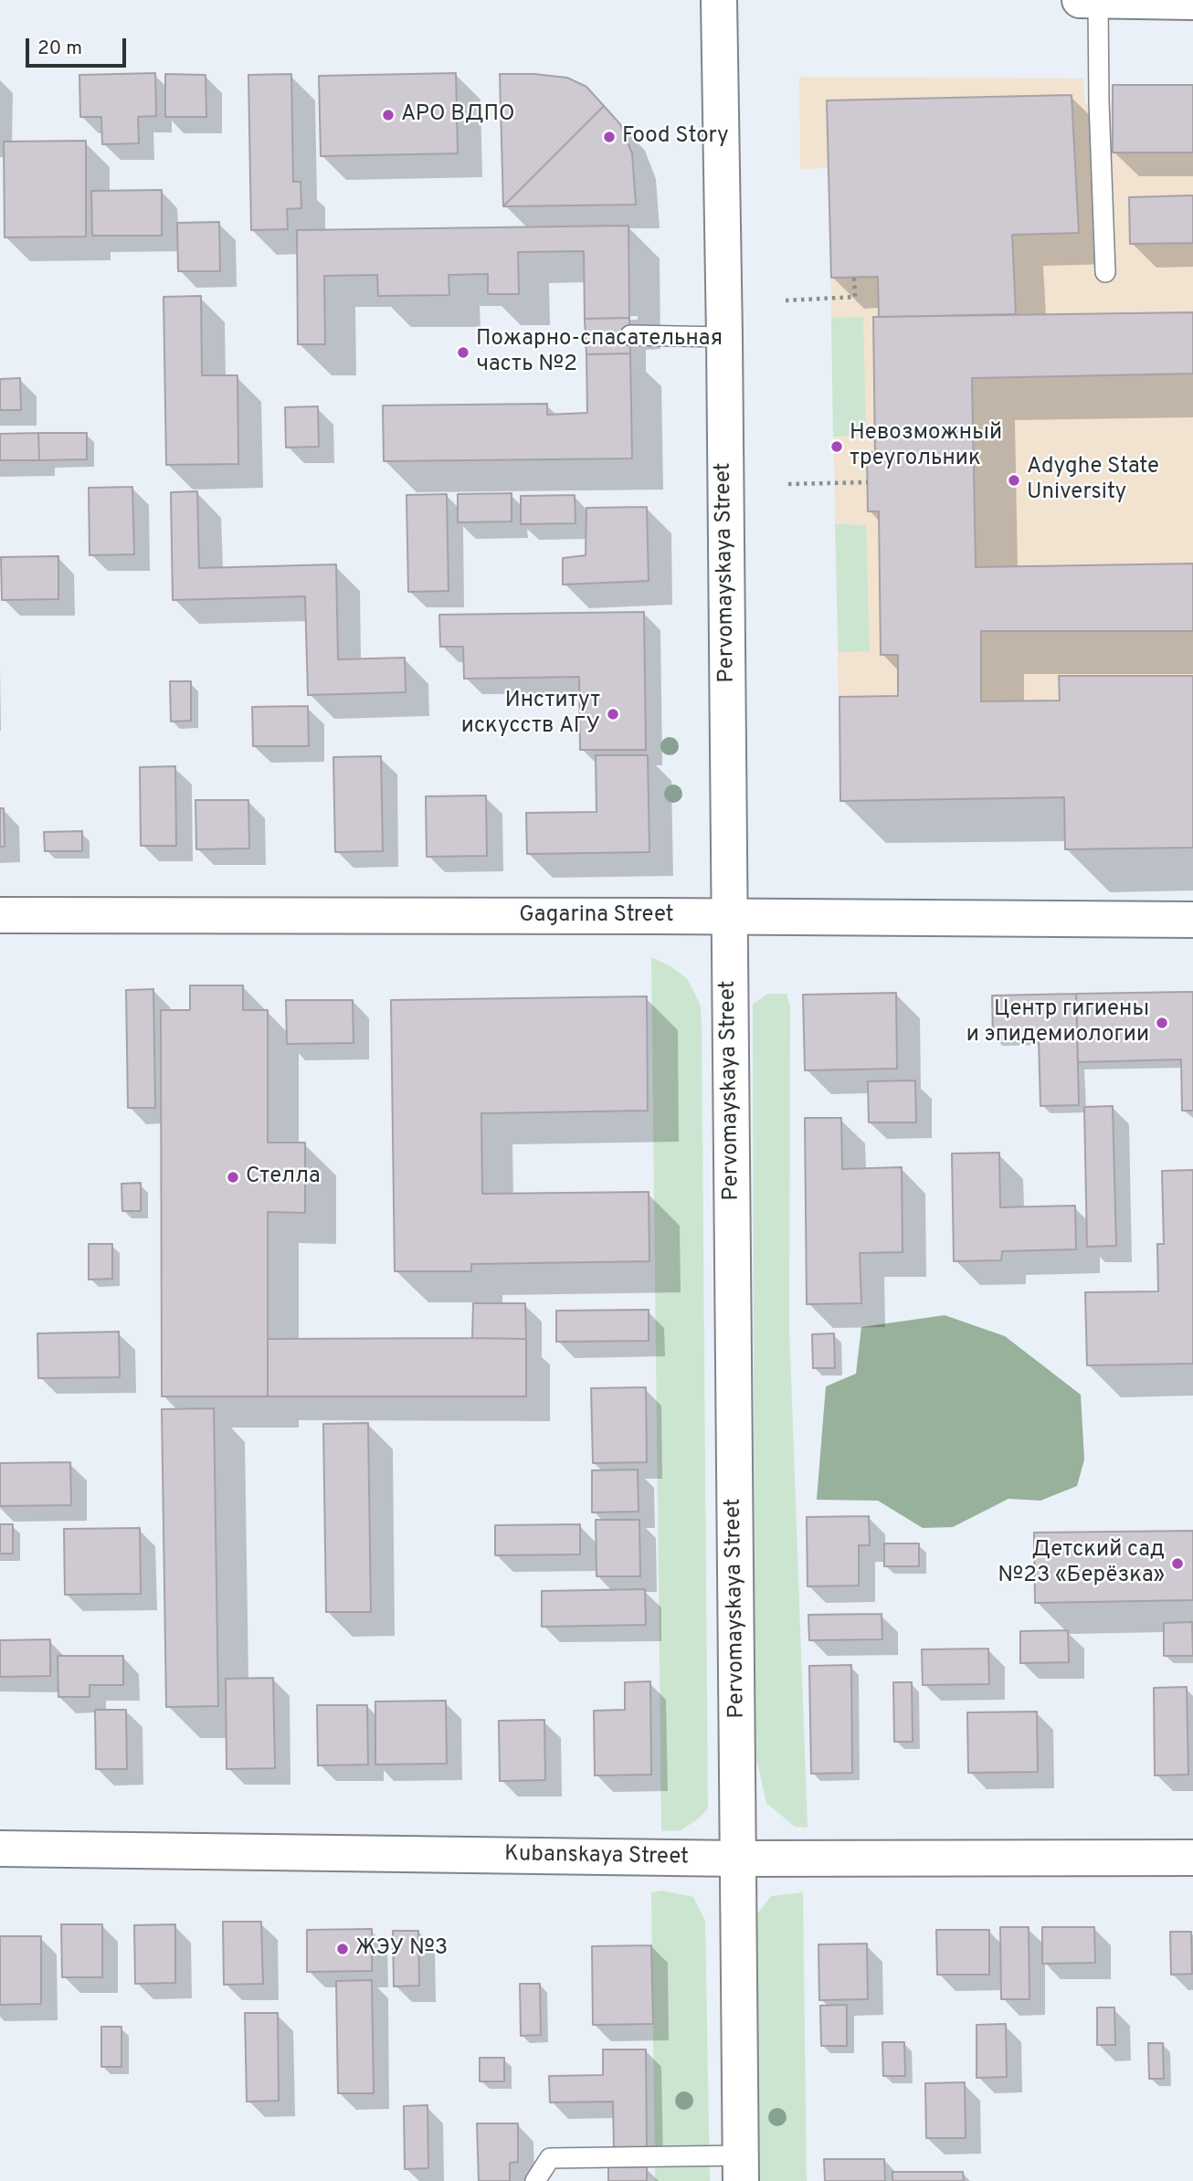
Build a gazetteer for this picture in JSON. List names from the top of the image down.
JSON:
{
  "streets": {
    "street": ["Pervomayskaya Street", "Gagarina Street", "Kubanskaya Street"]
  },
  "crossings": [
    ["Pervomayskaya Street", "Gagarina Street"],
    ["Pervomayskaya Street", "Kubanskaya Street"]
  ],
  "places": [
    "АРО ВДПО",
    "Food Story",
    "Пожарно-спасательная часть №2",
    "Невозможный треугольник",
    "Adyghe State University",
    "Институт искусств АГУ",
    "Центр гигиены и эпидемиологии",
    "Стелла",
    "Детский сад №23 «Берёзка»",
    "ЖЭУ №3"
  ],
  "scale_bar": "20 m"
}
